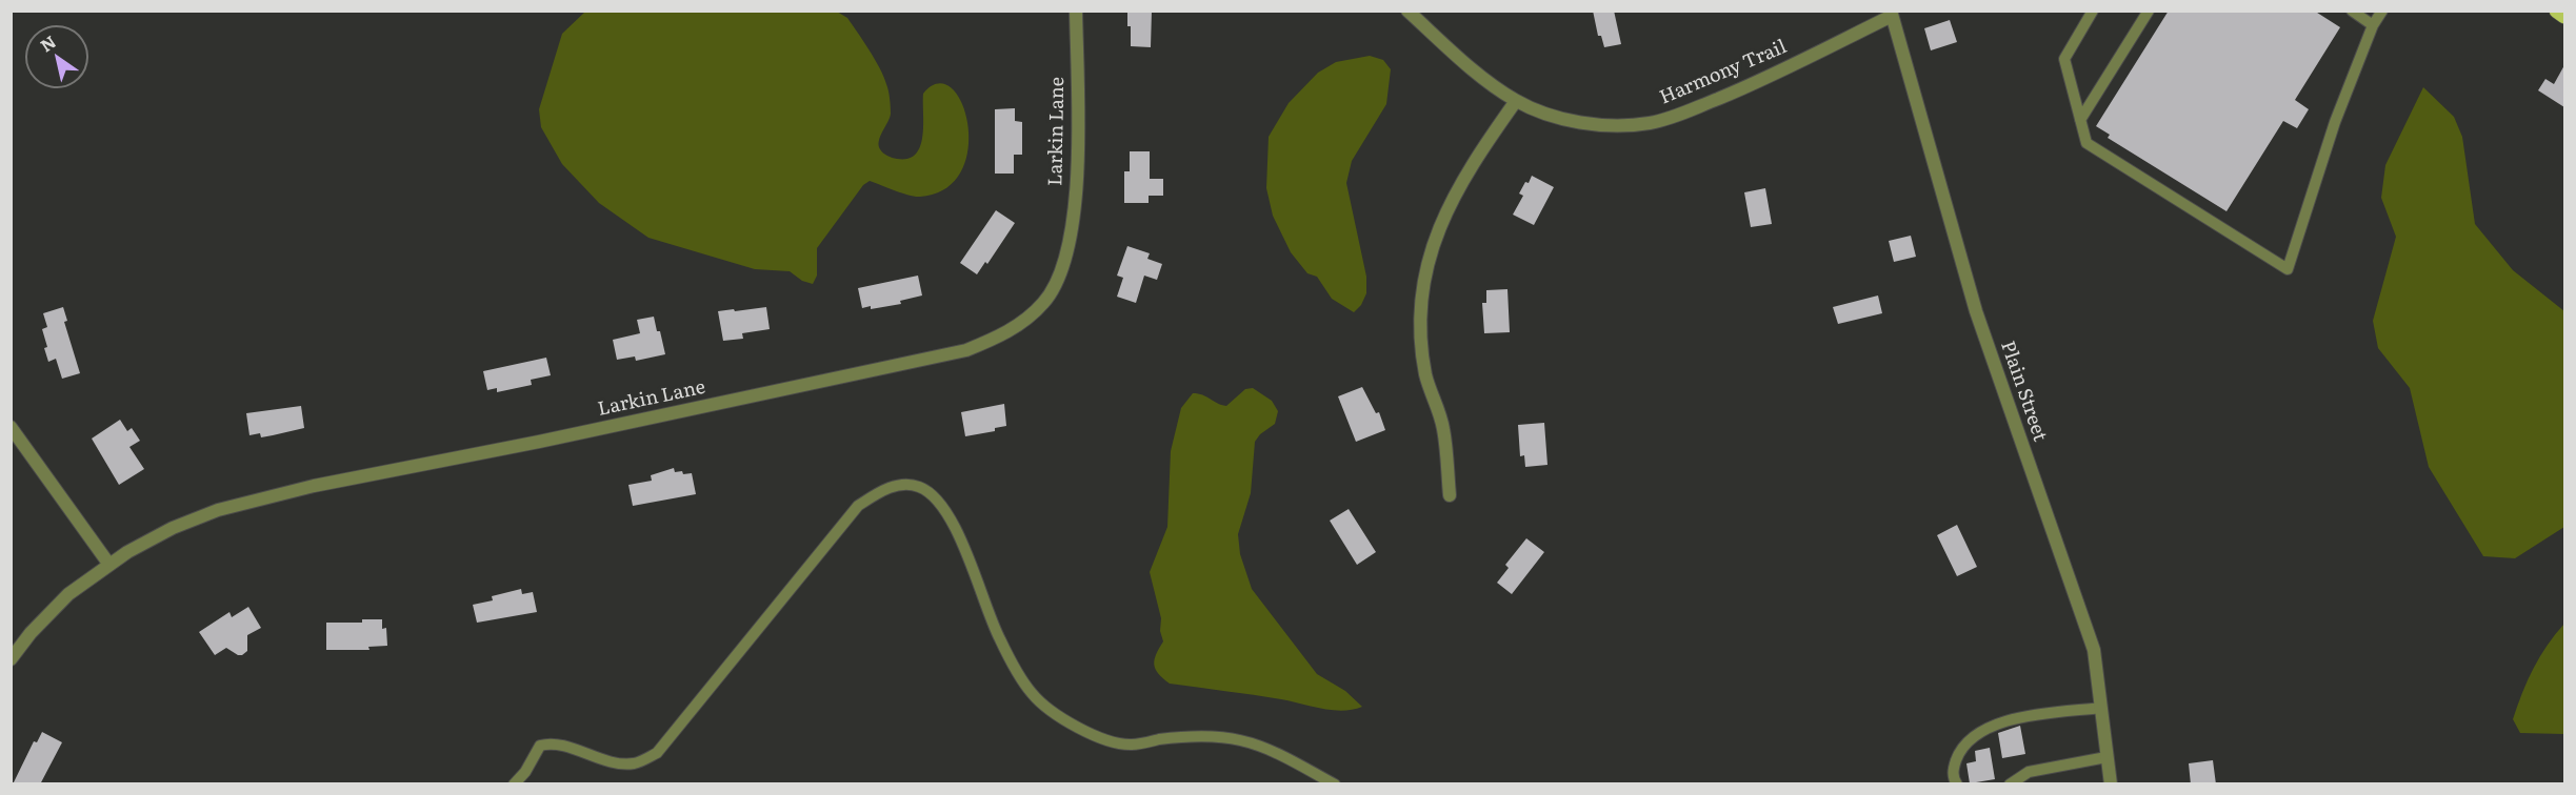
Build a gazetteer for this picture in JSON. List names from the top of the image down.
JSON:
{
  "streets": {
    "street": ["Harmony Trail", "Larkin Lane", "Plain Street"]
  },
  "crossings": [
    ["Harmony Trail", "Plain Street"]
  ],
  "north": "top left"
}
